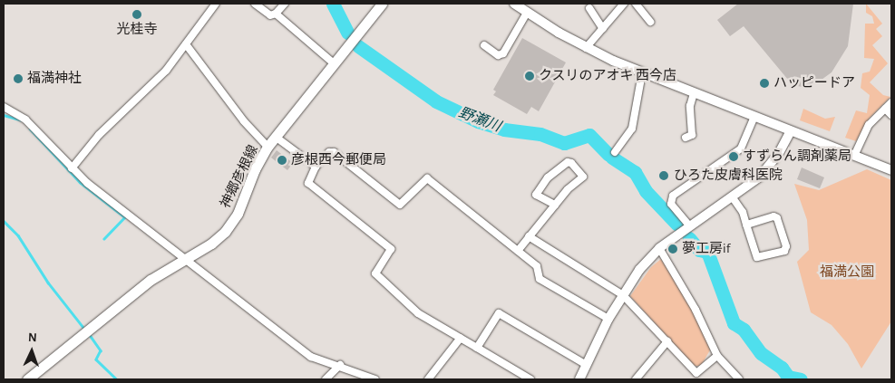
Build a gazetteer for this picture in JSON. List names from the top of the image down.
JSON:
{
  "streets": {
    "main road": ["神郷彦根線"]
  },
  "water": ["野瀬川"],
  "parks": ["福満公園"],
  "places": [
    "光桂寺",
    "クスリのアオキ 西今店",
    "福満神社",
    "ハッピードア",
    "すずらん調剤薬局",
    "彦根西今郵便局",
    "ひろた皮膚科医院",
    "夢工房if"
  ],
  "north": "top"
}
